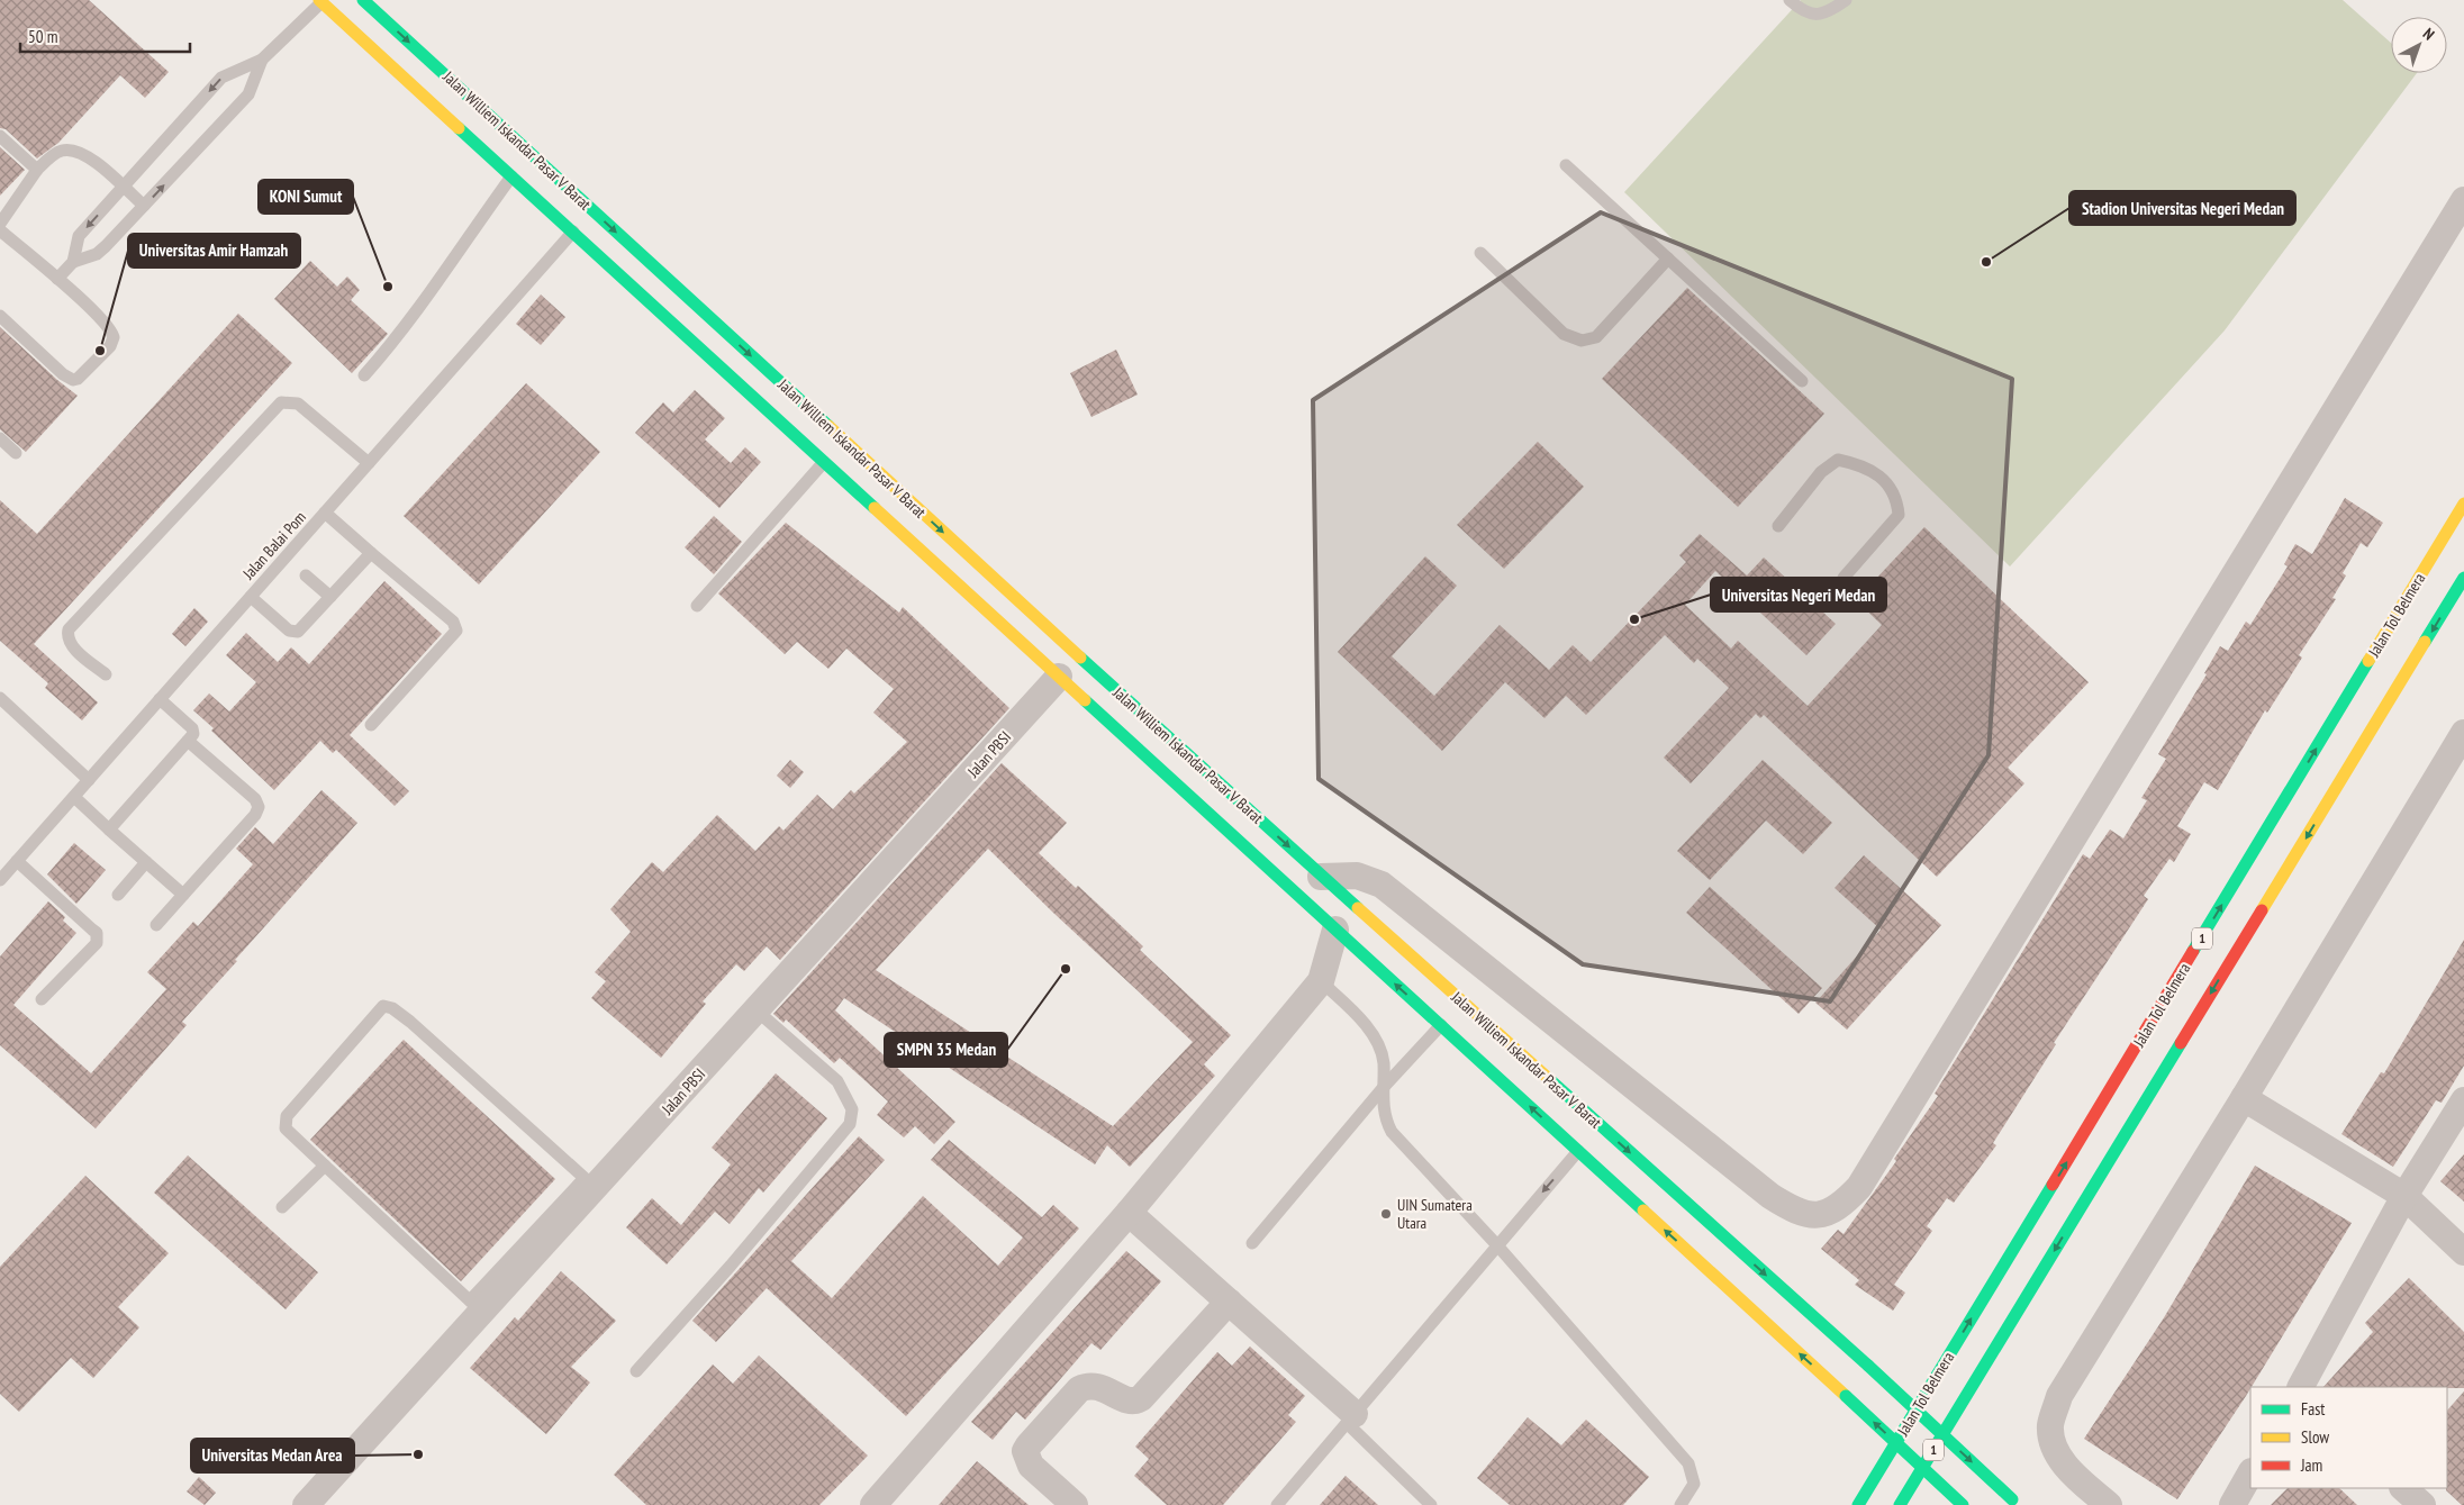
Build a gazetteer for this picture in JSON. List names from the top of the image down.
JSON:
{
  "streets": {
    "main road": ["Jalan Williem Iskandar Pasar V Barat", "Jalan Tol Belmera", "1"],
    "street": ["Jalan PBSI"],
    "lane": ["Jalan Balai Pom"]
  },
  "crossings": [
    ["Jalan Williem Iskandar Pasar V Barat", "Jalan Balai Pom"],
    ["Jalan Williem Iskandar Pasar V Barat", "Jalan PBSI"]
  ],
  "places": [
    "Stadion Universitas Negeri Medan",
    "KONI Sumut",
    "Universitas Amir Hamzah",
    "Universitas Negeri Medan",
    "SMPN 35 Medan",
    "UIN Sumatera Utara",
    "Universitas Medan Area"
  ],
  "legend": ["Fast", "Slow", "Jam"],
  "scale_bar": "50 m",
  "north": "top right"
}
